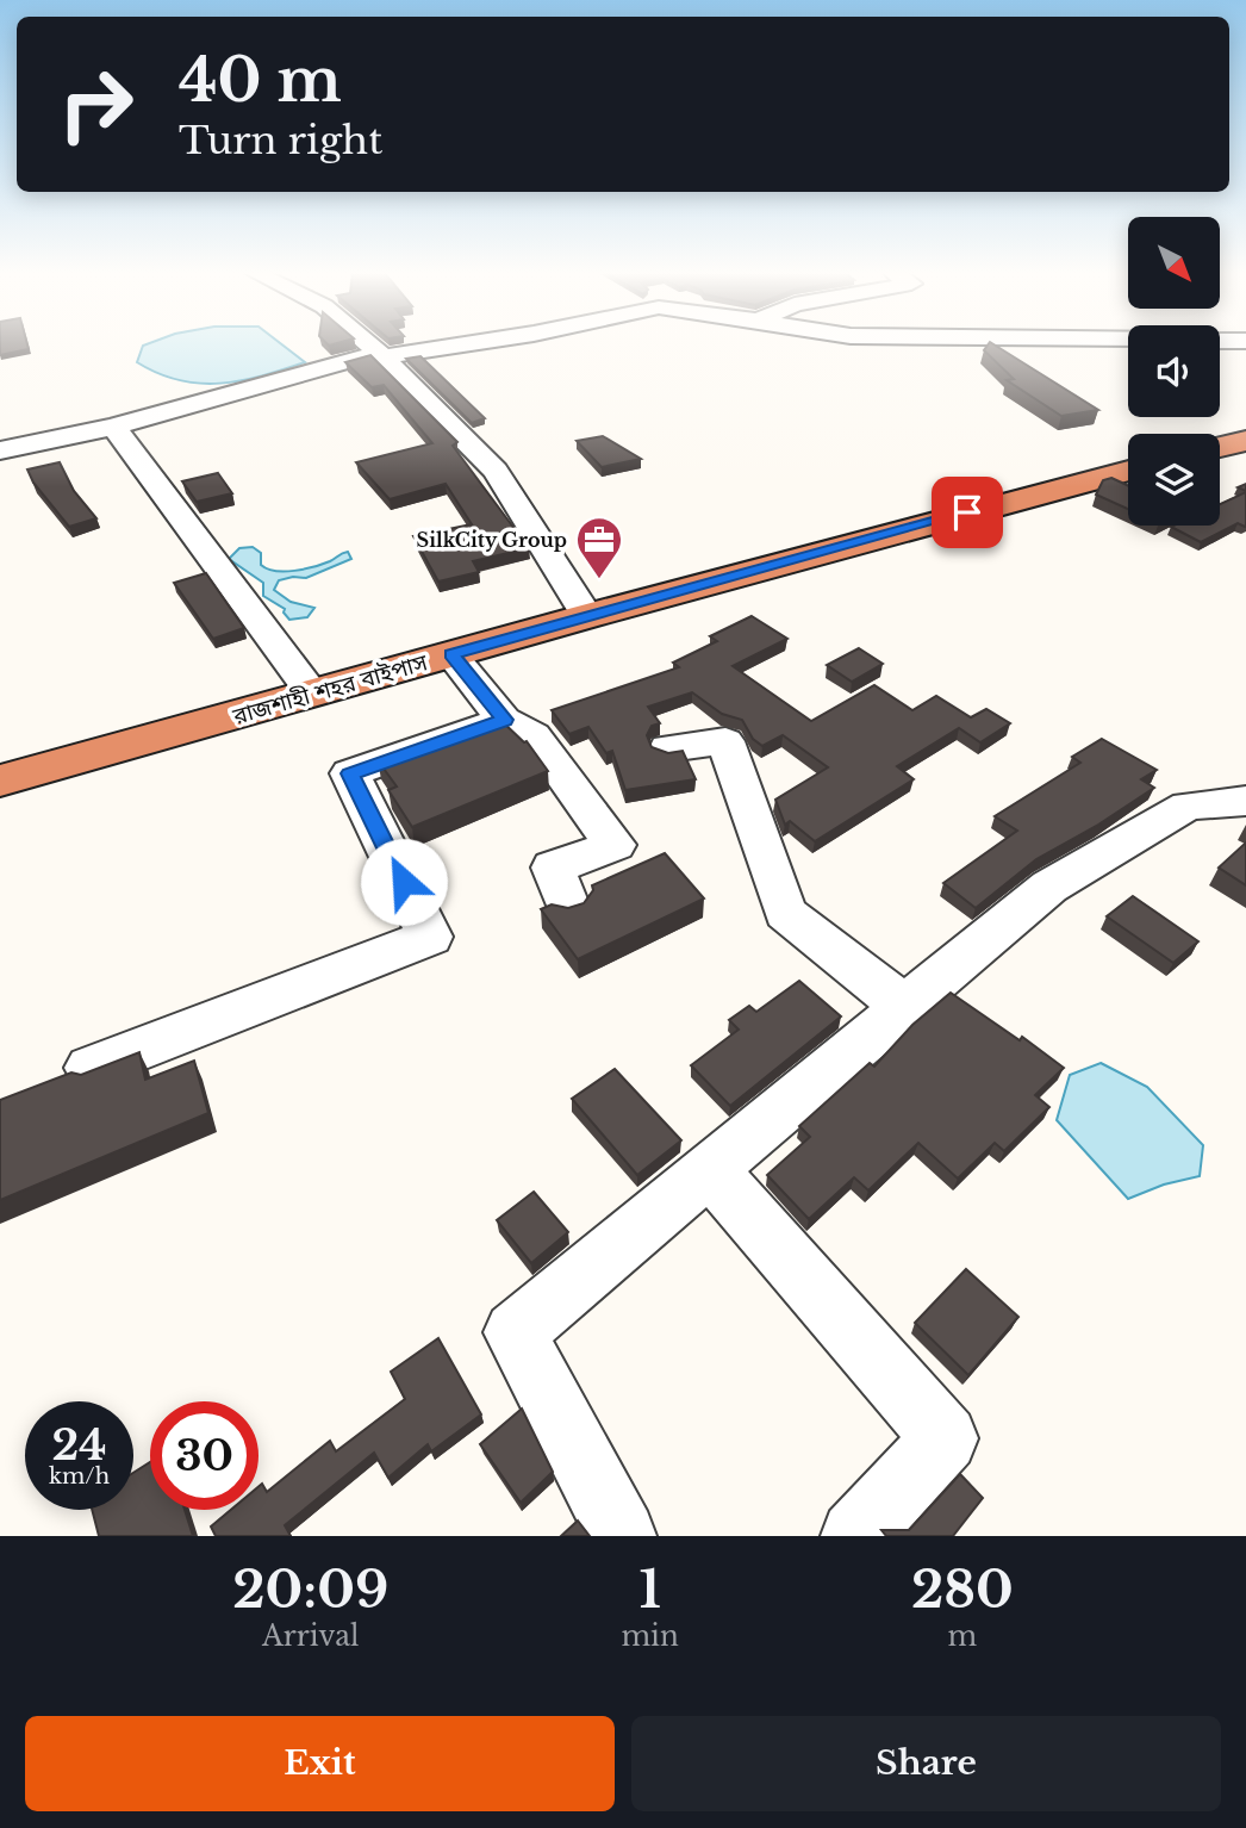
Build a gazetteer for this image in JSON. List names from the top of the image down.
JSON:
{
  "streets": {
    "highway": ["রাজশাহী শহর বাইপাস"]
  },
  "places": {
    "office": ["SilkCity Group"]
  },
  "north": "bottom right",
  "page": {
    "turn": ["40 m", "Turn right"],
    "speed": "24 km/h",
    "limit": "30",
    "eta": [
      "20:09",
      "Arrival",
      "1",
      "min",
      "280",
      "m"
    ],
    "buttons": ["Exit", "Share"]
  }
}
